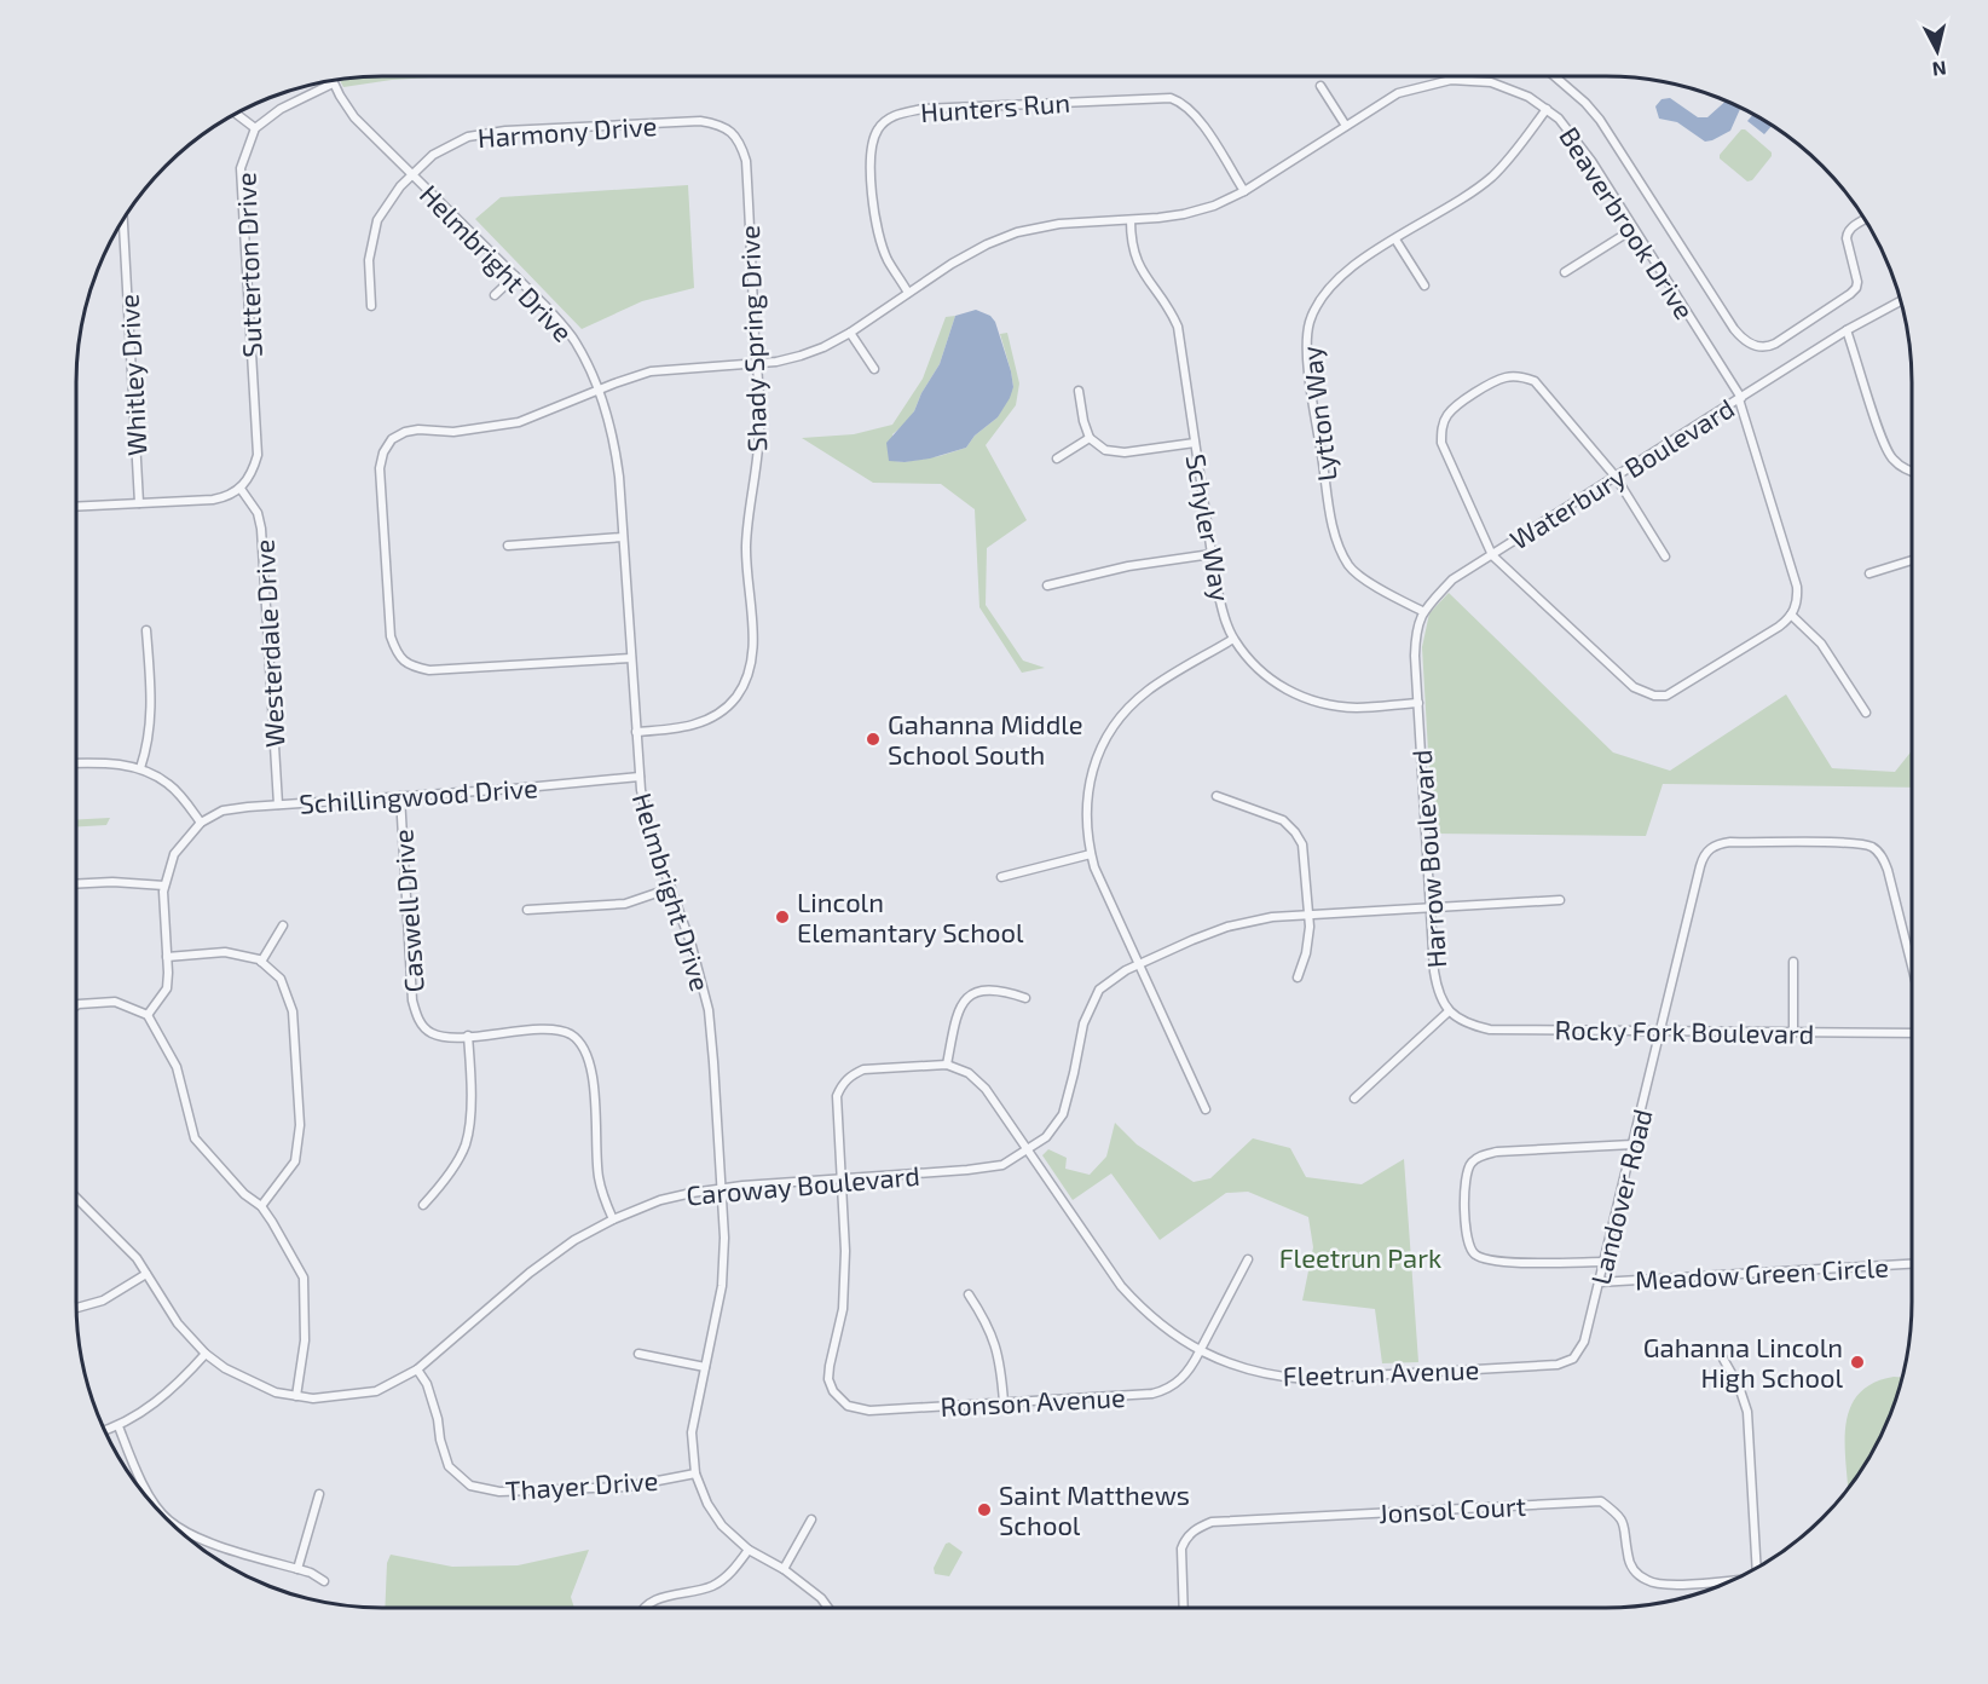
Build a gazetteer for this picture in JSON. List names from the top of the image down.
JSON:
{
  "streets": {
    "street": [
      "Hunters Run",
      "Harmony Drive",
      "Beaverbrook Drive",
      "Helmbright Drive",
      "Sutterton Drive",
      "Shady Spring Drive",
      "Whitley Drive",
      "Lytton Way",
      "Waterbury Boulevard",
      "Schyler Way",
      "Westerdale Drive",
      "Schillingwood Drive",
      "Harrow Boulevard",
      "Caswell Drive",
      "Rocky Fork Boulevard",
      "Caroway Boulevard",
      "Landover Road",
      "Meadow Green Circle",
      "Fleetrun Avenue",
      "Ronson Avenue",
      "Thayer Drive",
      "Jonsol Court"
    ]
  },
  "crossings": [
    ["Hunters Run", "Beaverbrook Drive"],
    ["Harmony Drive", "Helmbright Drive"],
    ["Harmony Drive", "Shady Spring Drive"],
    ["Beaverbrook Drive", "Helmbright Drive"],
    ["Beaverbrook Drive", "Shady Spring Drive"],
    ["Beaverbrook Drive", "Lytton Way"],
    ["Beaverbrook Drive", "Waterbury Boulevard"],
    ["Beaverbrook Drive", "Schyler Way"],
    ["Helmbright Drive", "Shady Spring Drive"],
    ["Helmbright Drive", "Schillingwood Drive"],
    ["Helmbright Drive", "Caroway Boulevard"],
    ["Helmbright Drive", "Thayer Drive"],
    ["Sutterton Drive", "Westerdale Drive"],
    ["Lytton Way", "Waterbury Boulevard"],
    ["Schyler Way", "Harrow Boulevard"],
    ["Westerdale Drive", "Schillingwood Drive"],
    ["Schillingwood Drive", "Caswell Drive"],
    ["Harrow Boulevard", "Rocky Fork Boulevard"],
    ["Harrow Boulevard", "Caroway Boulevard"],
    ["Caswell Drive", "Caroway Boulevard"],
    ["Rocky Fork Boulevard", "Landover Road"],
    ["Caroway Boulevard", "Fleetrun Avenue"],
    ["Caroway Boulevard", "Ronson Avenue"],
    ["Caroway Boulevard", "Thayer Drive"],
    ["Landover Road", "Meadow Green Circle"],
    ["Landover Road", "Fleetrun Avenue"],
    ["Fleetrun Avenue", "Ronson Avenue"]
  ],
  "parks": ["Fleetrun Park"],
  "places": [
    "Gahanna Middle School South",
    "Lincoln Elemantary School",
    "Gahanna Lincoln High School",
    "Saint Matthews School"
  ],
  "north": "bottom"
}
